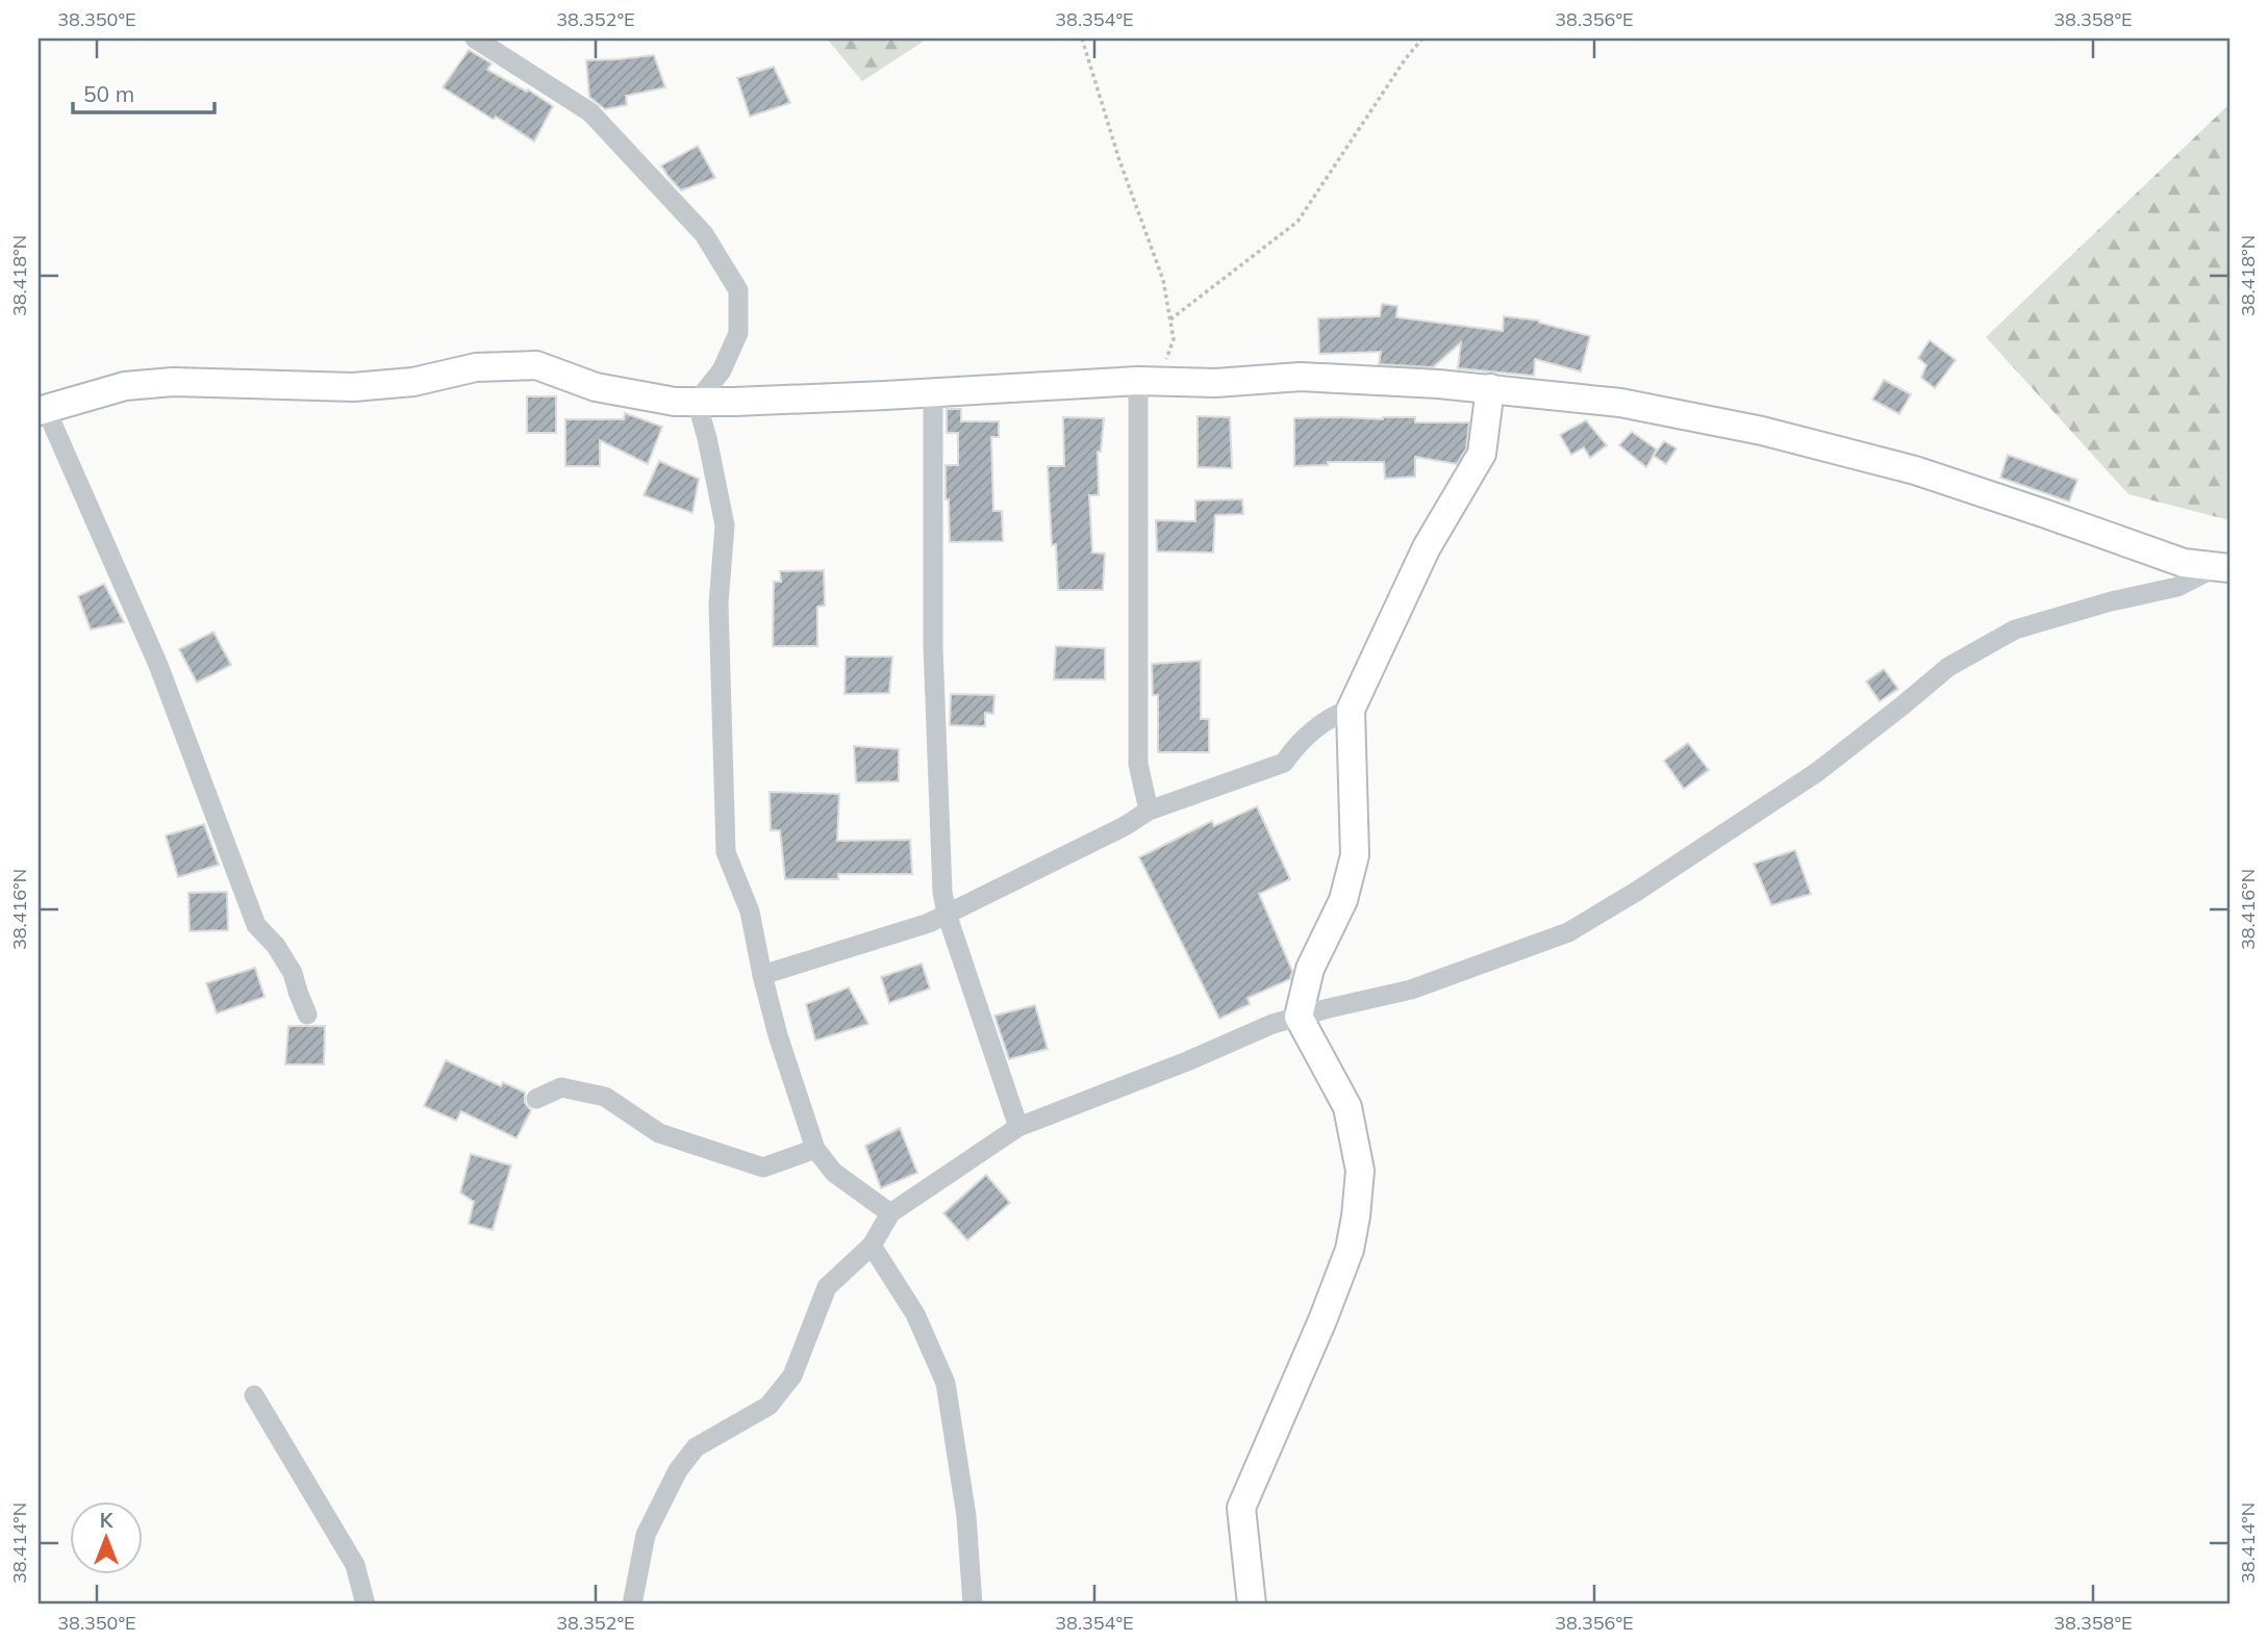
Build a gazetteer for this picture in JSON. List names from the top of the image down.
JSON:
{
  "scale_bar": "50 m",
  "north": "top",
  "coordinates": [
    "38.350°E",
    "38.352°E",
    "38.354°E",
    "38.356°E",
    "38.358°E",
    "38.418°N",
    "38.416°N",
    "38.414°N"
  ]
}
